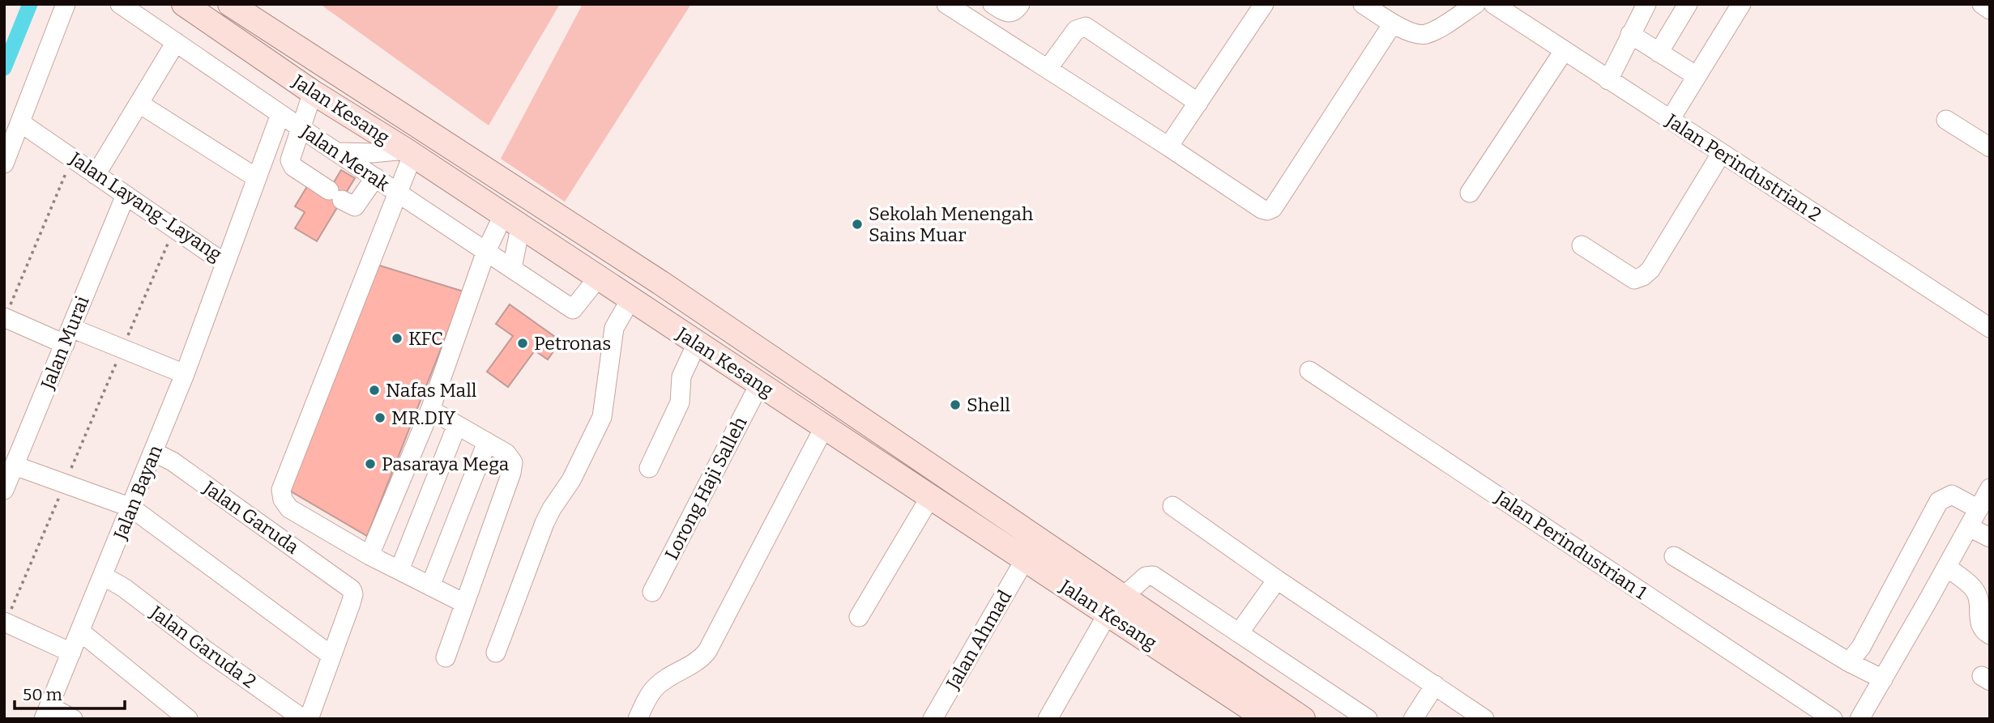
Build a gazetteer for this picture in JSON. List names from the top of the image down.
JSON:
{
  "streets": {
    "main road": ["Jalan Kesang"],
    "street": [
      "Jalan Merak",
      "Jalan Perindustrian 2",
      "Jalan Layang-Layang",
      "Jalan Murai",
      "Lorong Haji Salleh",
      "Jalan Bayan",
      "Jalan Garuda",
      "Jalan Perindustrian 1",
      "Jalan Ahmad",
      "Jalan Garuda 2"
    ]
  },
  "crossings": [
    ["Jalan Kesang", "Jalan Merak"],
    ["Jalan Kesang", "Lorong Haji Salleh"],
    ["Jalan Kesang", "Jalan Ahmad"],
    ["Jalan Merak", "Jalan Layang-Layang"],
    ["Jalan Layang-Layang", "Jalan Murai"],
    ["Jalan Layang-Layang", "Jalan Bayan"],
    ["Jalan Bayan", "Jalan Garuda"],
    ["Jalan Bayan", "Jalan Garuda 2"]
  ],
  "places": [
    "Sekolah Menengah Sains Muar",
    "KFC",
    "Petronas",
    "Nafas Mall",
    "Shell",
    "MR.DIY",
    "Pasaraya Mega"
  ],
  "scale_bar": "50 m"
}
